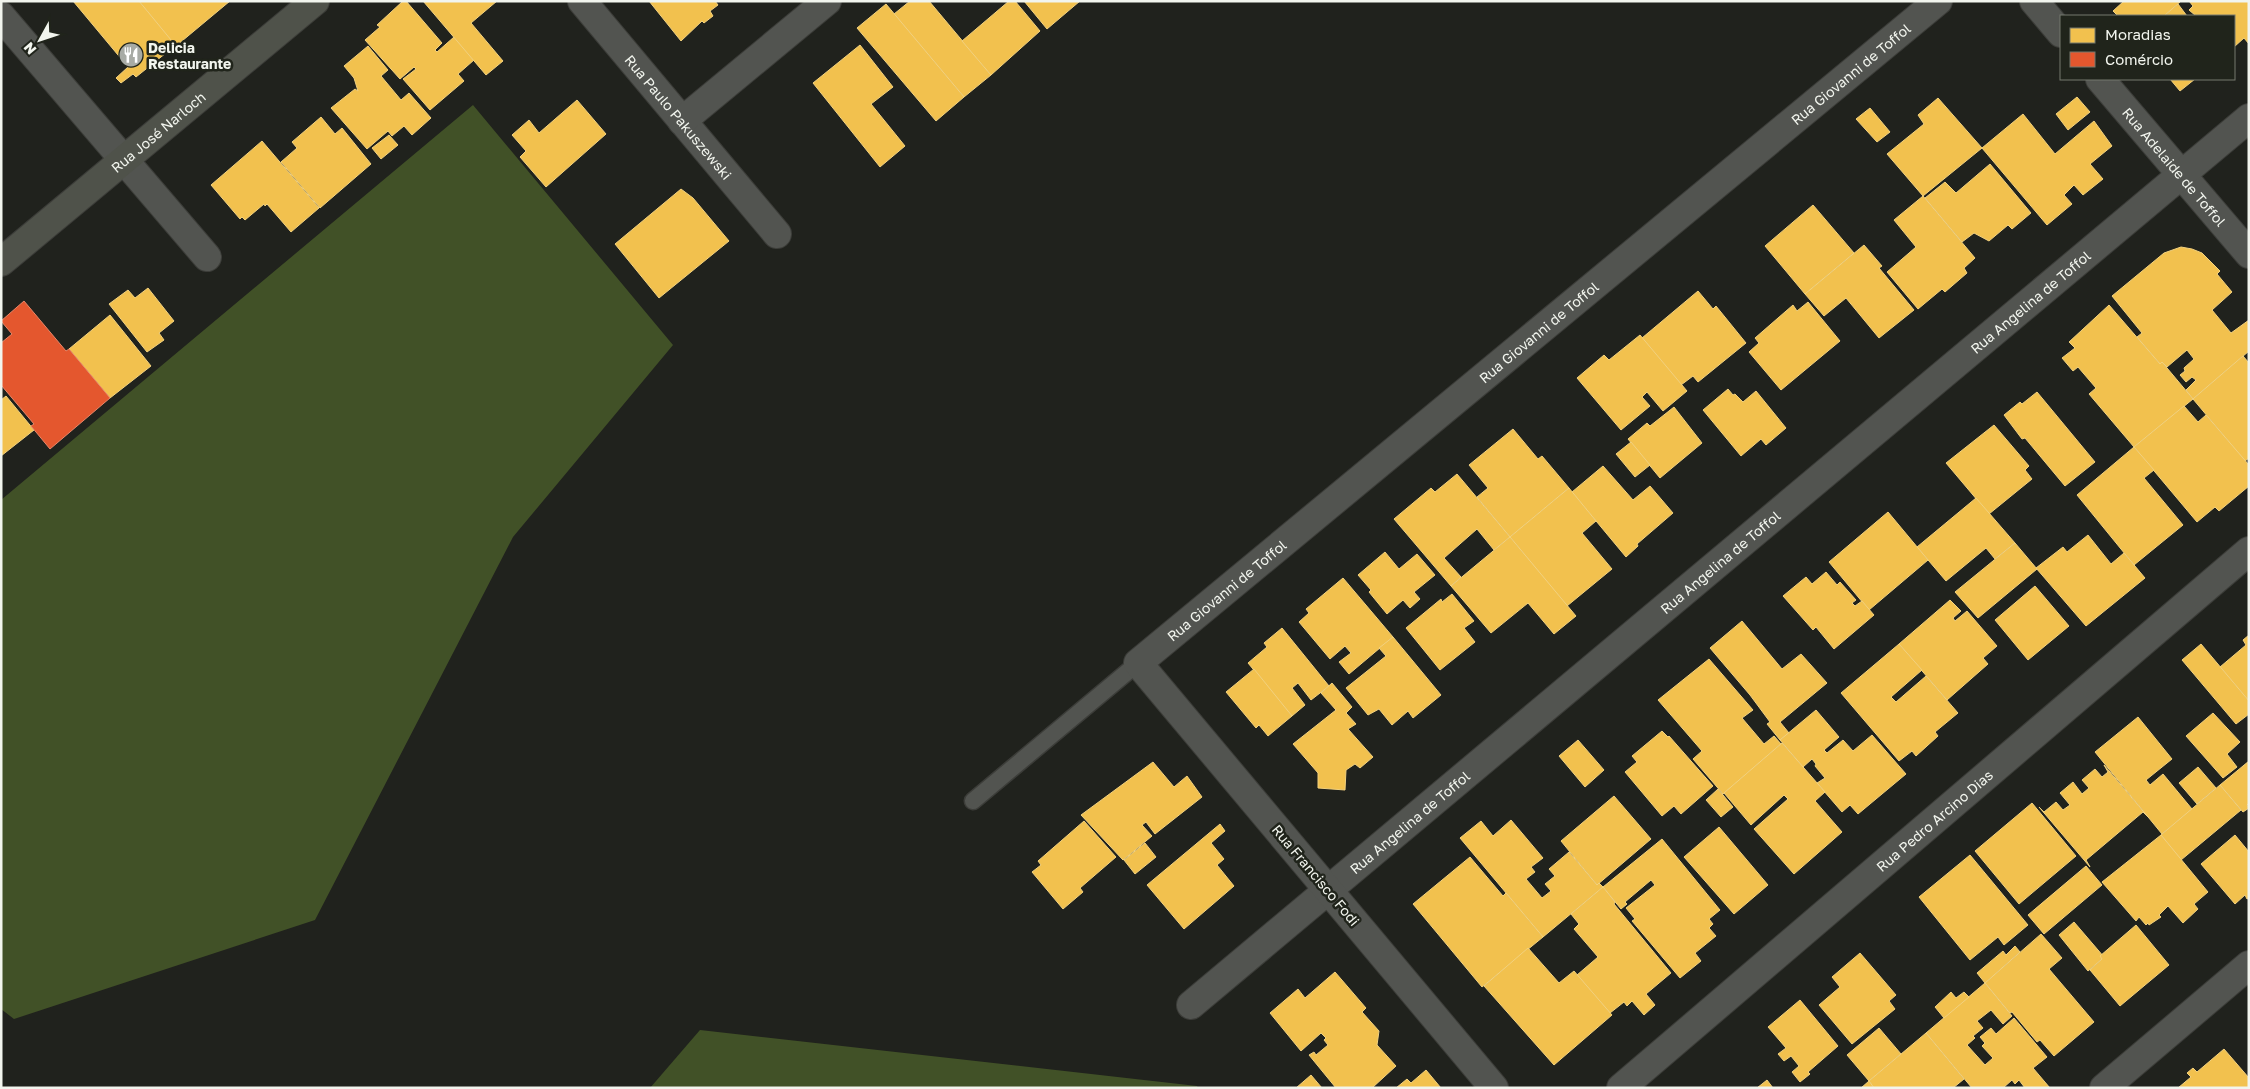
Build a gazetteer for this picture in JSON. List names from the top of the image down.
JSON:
{
  "streets": {
    "main road": ["Rua José Narloch"],
    "street": [
      "Rua Giovanni de Toffol",
      "Rua Paulo Pakuszewski",
      "Rua Adelaide de Toffol",
      "Rua Angelina de Toffol",
      "Rua Pedro Arcino Dias",
      "Rua Francisco Fodi"
    ]
  },
  "crossings": [
    ["Rua Giovanni de Toffol", "Rua Francisco Fodi"],
    ["Rua Adelaide de Toffol", "Rua Angelina de Toffol"],
    ["Rua Angelina de Toffol", "Rua Francisco Fodi"]
  ],
  "places": {
    "restaurant": ["Delicia Restaurante"]
  },
  "legend": ["Moradias", "Comércio"],
  "north": "bottom left"
}
